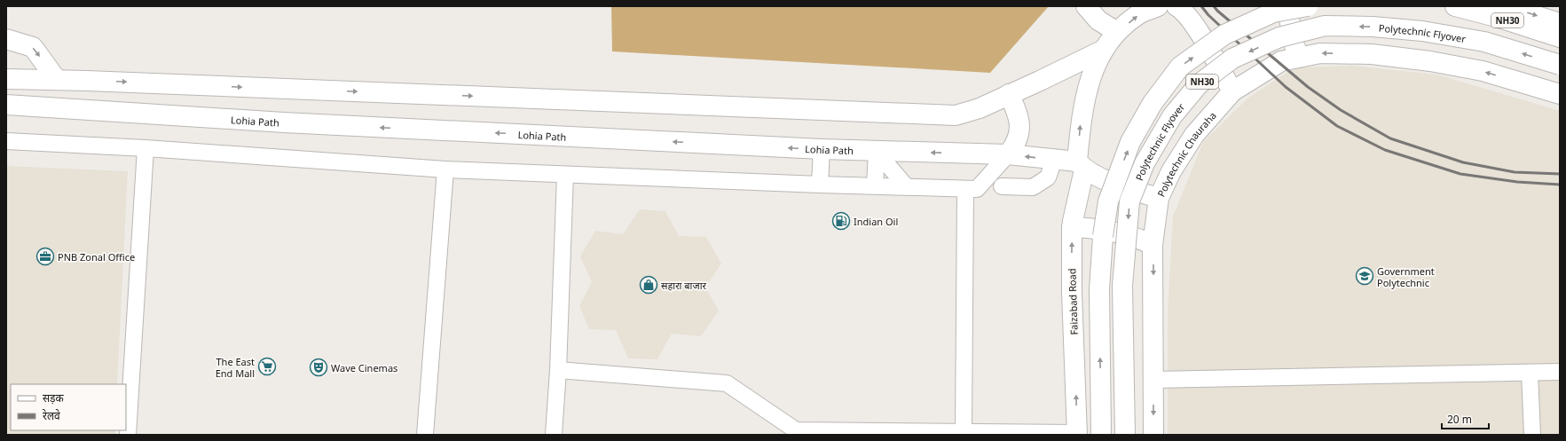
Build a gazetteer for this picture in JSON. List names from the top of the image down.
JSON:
{
  "streets": {
    "main road": [
      "NH30",
      "Polytechnic Flyover",
      "Lohia Path",
      "Polytechnic Chauraha",
      "Faizabad Road"
    ]
  },
  "crossings": [
    ["Lohia Path", "Polytechnic Chauraha"],
    ["Lohia Path", "Faizabad Road"],
    ["Polytechnic Chauraha", "Faizabad Road"]
  ],
  "places": {
    "fuel station": ["Indian Oil"],
    "office": ["PNB Zonal Office"],
    "school or university": ["Government Polytechnic"],
    "shop": ["सहारा बाजार"],
    "supermarket": ["The East End Mall"],
    "theatre": ["Wave Cinemas"]
  },
  "legend": ["सड़क", "रेलवे"],
  "scale_bar": "20 m"
}
